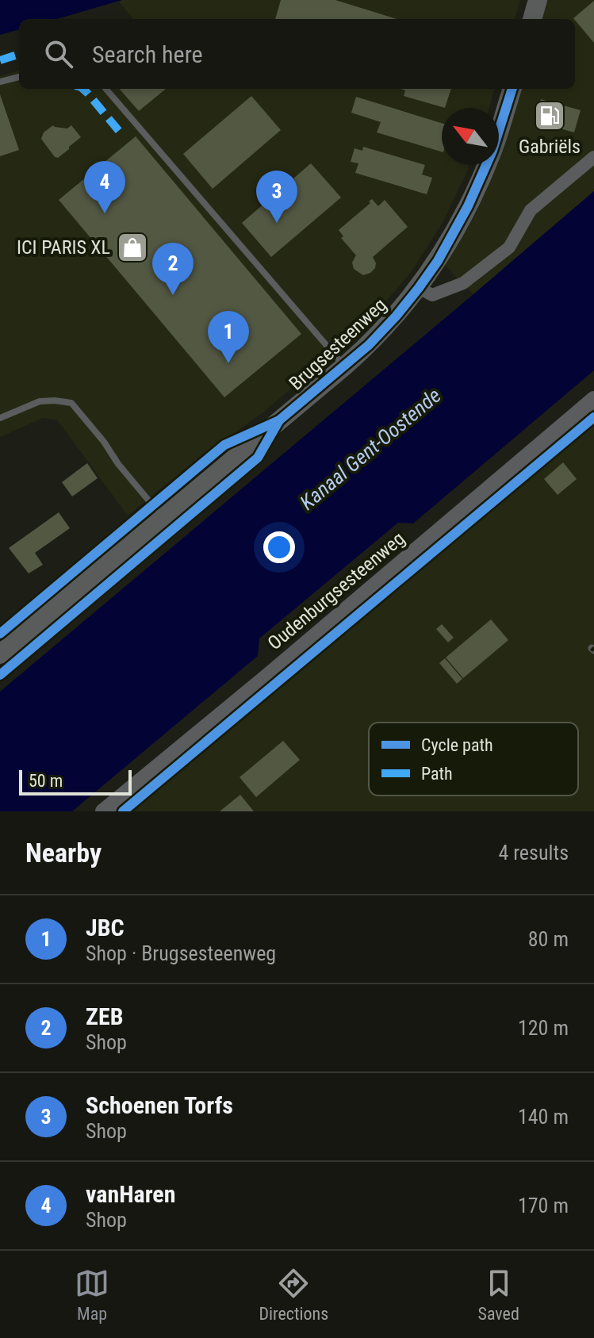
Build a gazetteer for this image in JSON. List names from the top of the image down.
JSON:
{
  "streets": {
    "main road": ["Brugsesteenweg"],
    "street": ["Oudenburgsesteenweg"]
  },
  "water": ["Kanaal Gent-Oostende"],
  "places": {
    "fuel station": ["Gabriëls"],
    "shop": ["ICI PARIS XL"]
  },
  "legend": ["Cycle path", "Path"],
  "scale_bar": "50 m",
  "north": "top left",
  "page": {
    "search": "Search here",
    "pins": [
      "4",
      "3",
      "2",
      "1"
    ],
    "scale": "50 m",
    "heading": ["Nearby", "4 results"],
    "list": [
      {
        "mark": "1",
        "name": "JBC",
        "note": "Shop · Brugsesteenweg",
        "value": "80 m"
      },
      {
        "mark": "2",
        "name": "ZEB",
        "note": "Shop",
        "value": "120 m"
      },
      {
        "mark": "3",
        "name": "Schoenen Torfs",
        "note": "Shop",
        "value": "140 m"
      },
      {
        "mark": "4",
        "name": "vanHaren",
        "note": "Shop",
        "value": "170 m"
      }
    ],
    "nav": ["Map", "Directions", "Saved"]
  }
}
